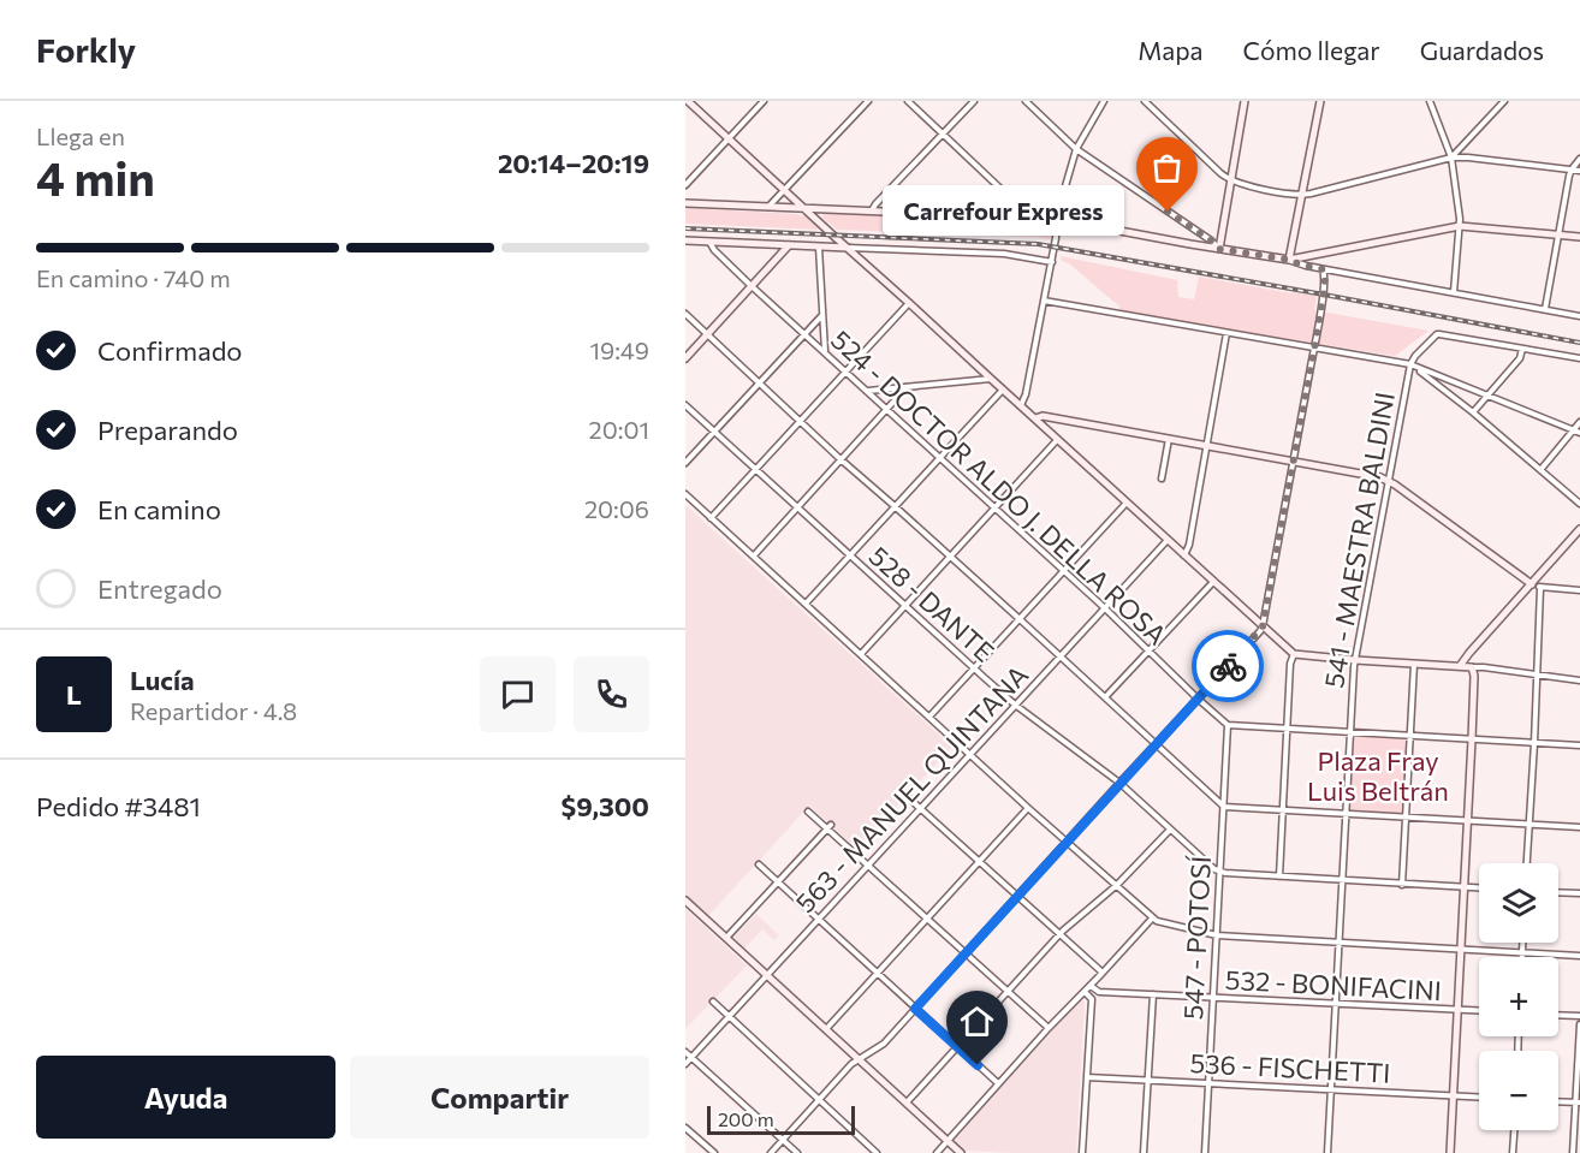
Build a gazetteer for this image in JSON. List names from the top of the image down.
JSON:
{
  "streets": {
    "street": [
      "524 - DOCTOR ALDO J. DELLA ROSA",
      "541 - MAESTRA BALDINI",
      "528 - DANTE",
      "563 - MANUEL QUINTANA",
      "547 - POTOSÍ",
      "532 - BONIFACINI",
      "536 - FISCHETTI"
    ]
  },
  "crossings": [
    ["524 - DOCTOR ALDO J. DELLA ROSA", "563 - MANUEL QUINTANA"],
    ["524 - DOCTOR ALDO J. DELLA ROSA", "547 - POTOSÍ"],
    ["541 - MAESTRA BALDINI", "532 - BONIFACINI"],
    ["541 - MAESTRA BALDINI", "536 - FISCHETTI"],
    ["528 - DANTE", "563 - MANUEL QUINTANA"],
    ["528 - DANTE", "547 - POTOSÍ"],
    ["547 - POTOSÍ", "532 - BONIFACINI"],
    ["547 - POTOSÍ", "536 - FISCHETTI"]
  ],
  "parks": ["Plaza Fray Luis Beltrán"],
  "places": ["Carrefour Express"],
  "scale_bar": "200 m",
  "page": {
    "header": "Forkly",
    "nav": ["Mapa", "Cómo llegar", "Guardados"],
    "heading": ["4 min", "Llega en", "20:14–20:19"],
    "panel": [
      "Lucía",
      "Repartidor · 4.8",
      "Pedido #3481",
      "$9,300"
    ],
    "bubble": "Carrefour Express",
    "bar": "En camino · 740 m",
    "list": [
      ["Confirmado", "19:49"],
      ["Preparando", "20:01"],
      ["En camino", "20:06"],
      "Entregado"
    ],
    "round": "L",
    "map_buttons": ["+", "−"],
    "buttons": ["Ayuda", "Compartir"],
    "scale": "200 m"
  }
}
